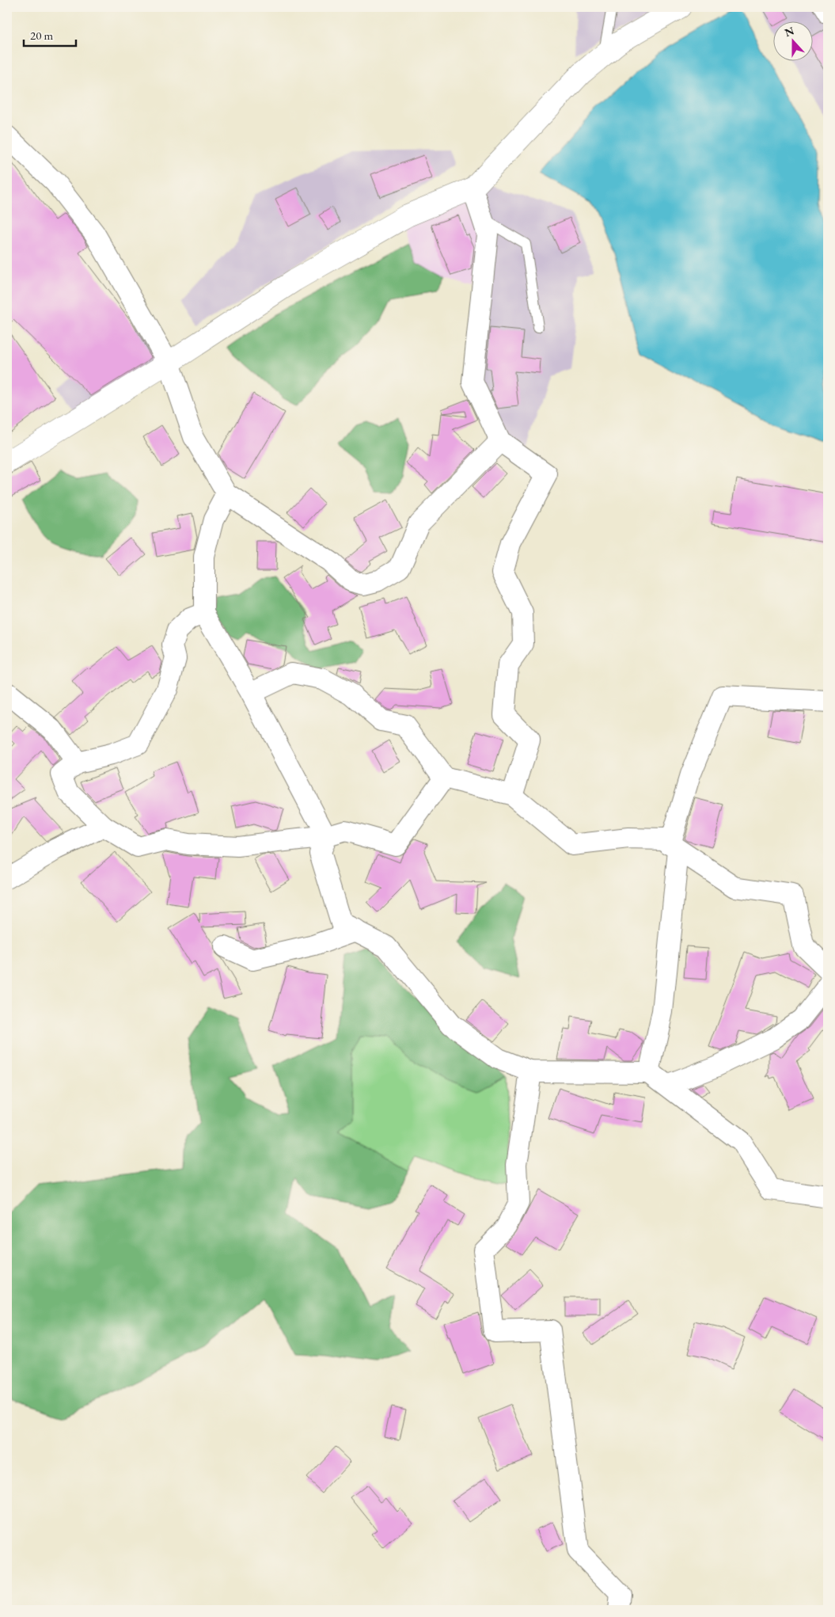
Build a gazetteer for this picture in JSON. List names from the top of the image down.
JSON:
{
  "scale_bar": "20 m",
  "north": "top"
}
